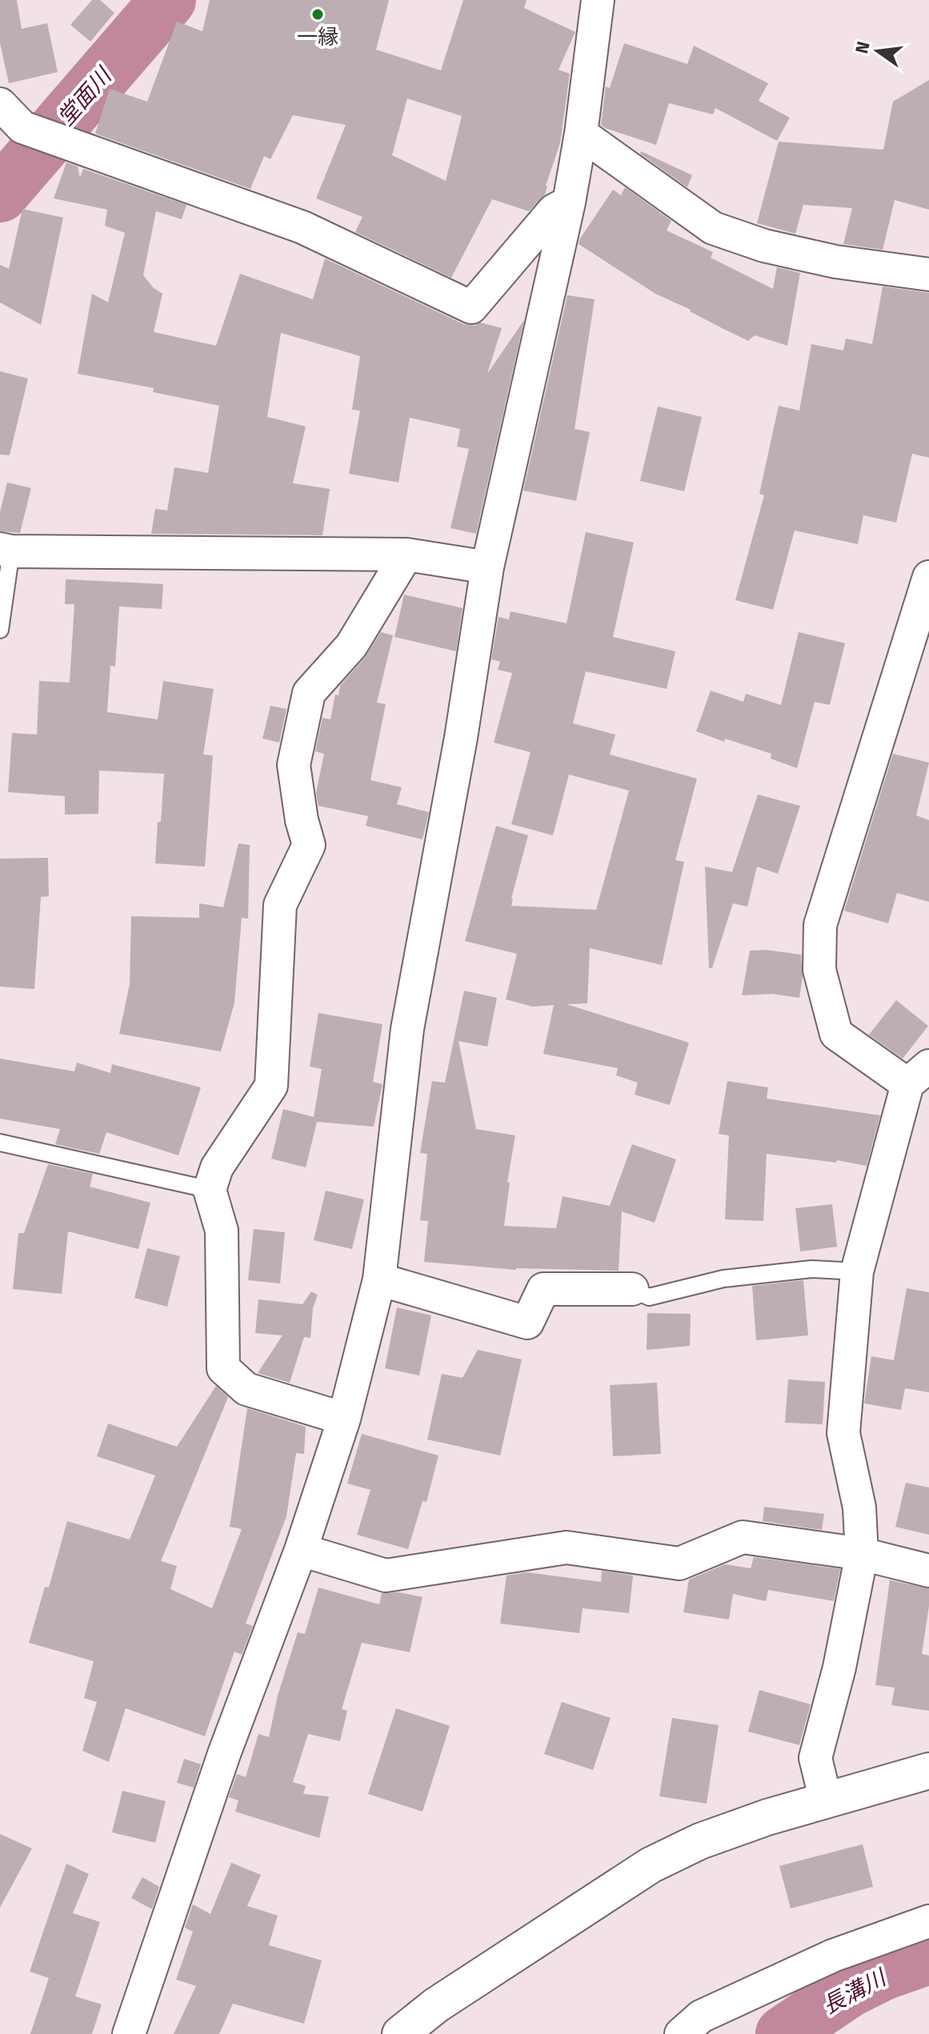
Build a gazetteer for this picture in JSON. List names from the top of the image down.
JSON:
{
  "water": ["堂面川", "長溝川"],
  "places": ["一縁"],
  "north": "left"
}
